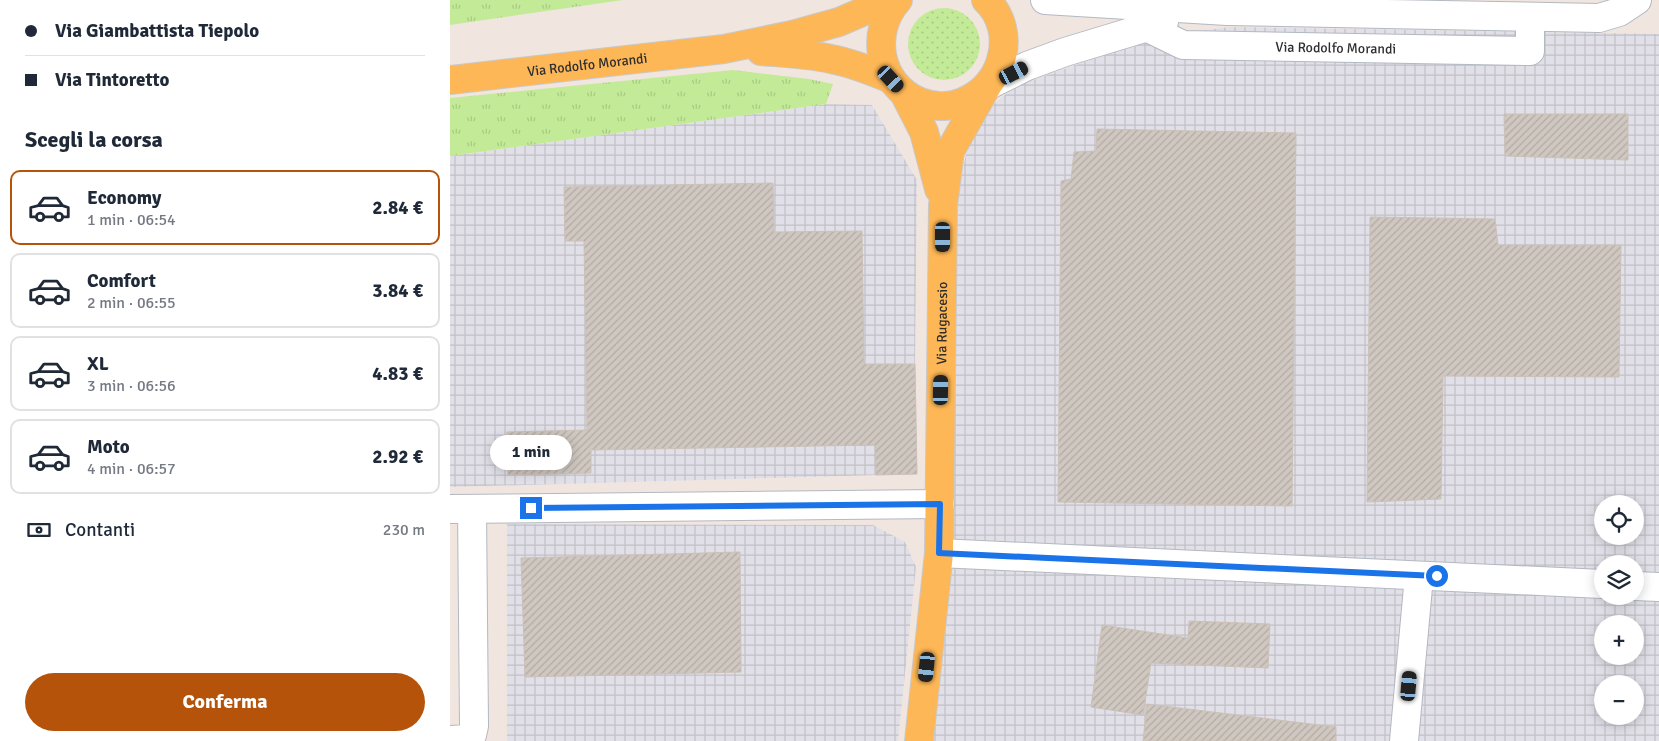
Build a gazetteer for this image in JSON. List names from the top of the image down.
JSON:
{
  "streets": {
    "main road": ["Via Rodolfo Morandi", "Via Rugacesio"]
  },
  "crossings": [
    ["Via Rodolfo Morandi", "Via Rugacesio"]
  ],
  "page": {
    "banner": ["Via Giambattista Tiepolo", "Via Tintoretto"],
    "heading": "Scegli la corsa",
    "list": [
      {
        "name": "Economy",
        "note": "1 min · 06:54",
        "value": "2.84 €"
      },
      {
        "name": "Comfort",
        "note": "2 min · 06:55",
        "value": "3.84 €"
      },
      {
        "name": "XL",
        "note": "3 min · 06:56",
        "value": "4.83 €"
      },
      {
        "name": "Moto",
        "note": "4 min · 06:57",
        "value": "2.92 €"
      }
    ],
    "bubble": "1 min",
    "map_buttons": ["+", "−"],
    "pay": ["Contanti", "230 m"],
    "buttons": "Conferma"
  }
}
